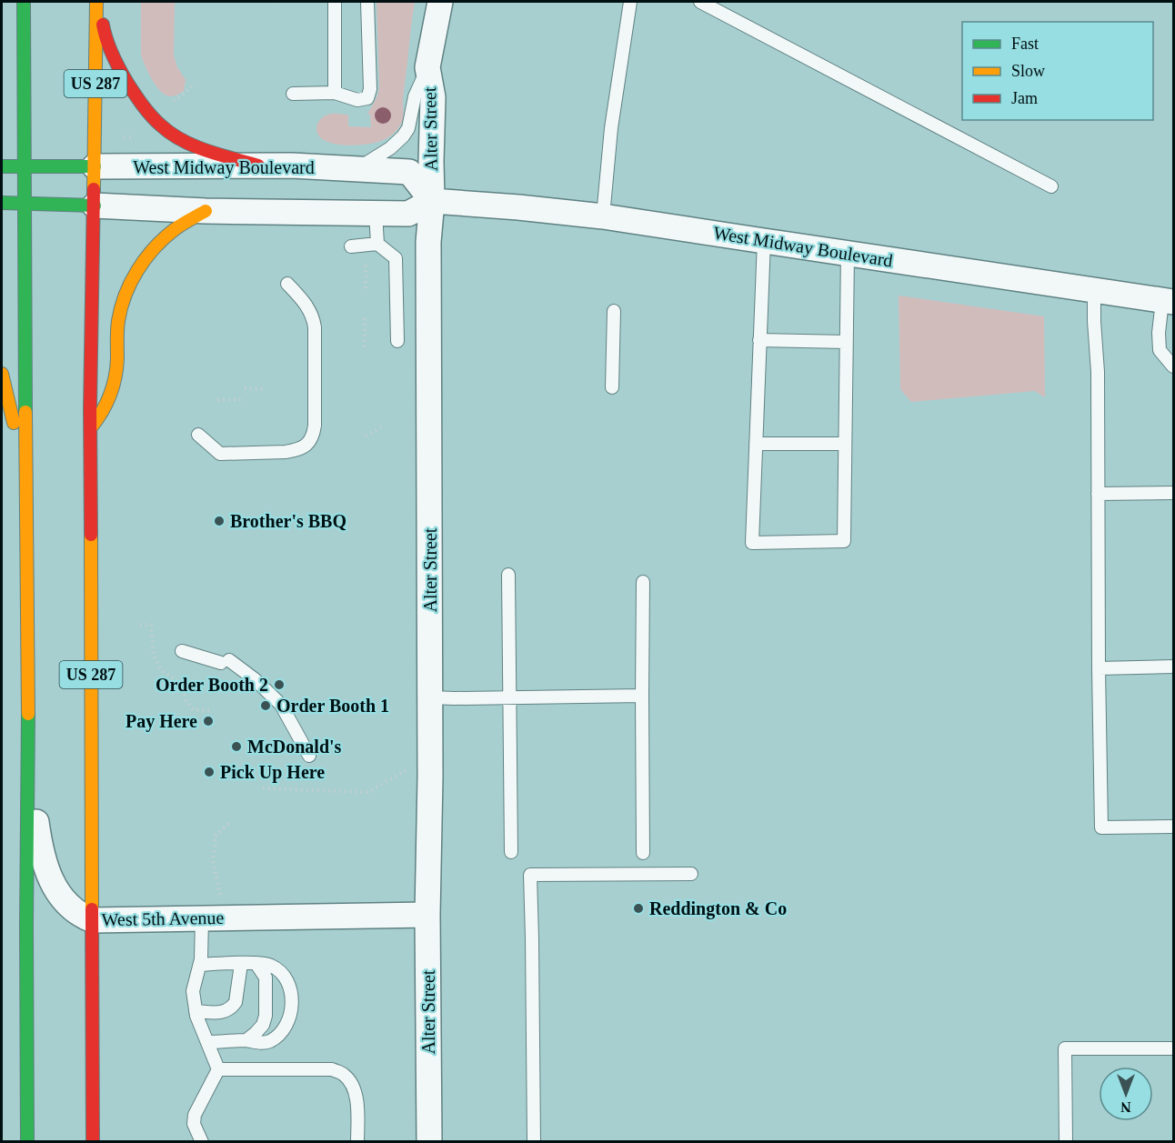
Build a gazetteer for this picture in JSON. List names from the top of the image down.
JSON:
{
  "streets": {
    "main road": ["US 287", "West Midway Boulevard"],
    "street": ["Alter Street", "West 5th Avenue"]
  },
  "crossings": [
    ["US 287", "West Midway Boulevard"],
    ["US 287", "West 5th Avenue"],
    ["Alter Street", "West Midway Boulevard"],
    ["Alter Street", "West 5th Avenue"]
  ],
  "places": [
    "Brother's BBQ",
    "Order Booth 2",
    "Order Booth 1",
    "Pay Here",
    "McDonald's",
    "Pick Up Here",
    "Reddington & Co"
  ],
  "legend": ["Fast", "Slow", "Jam"],
  "north": "bottom"
}
